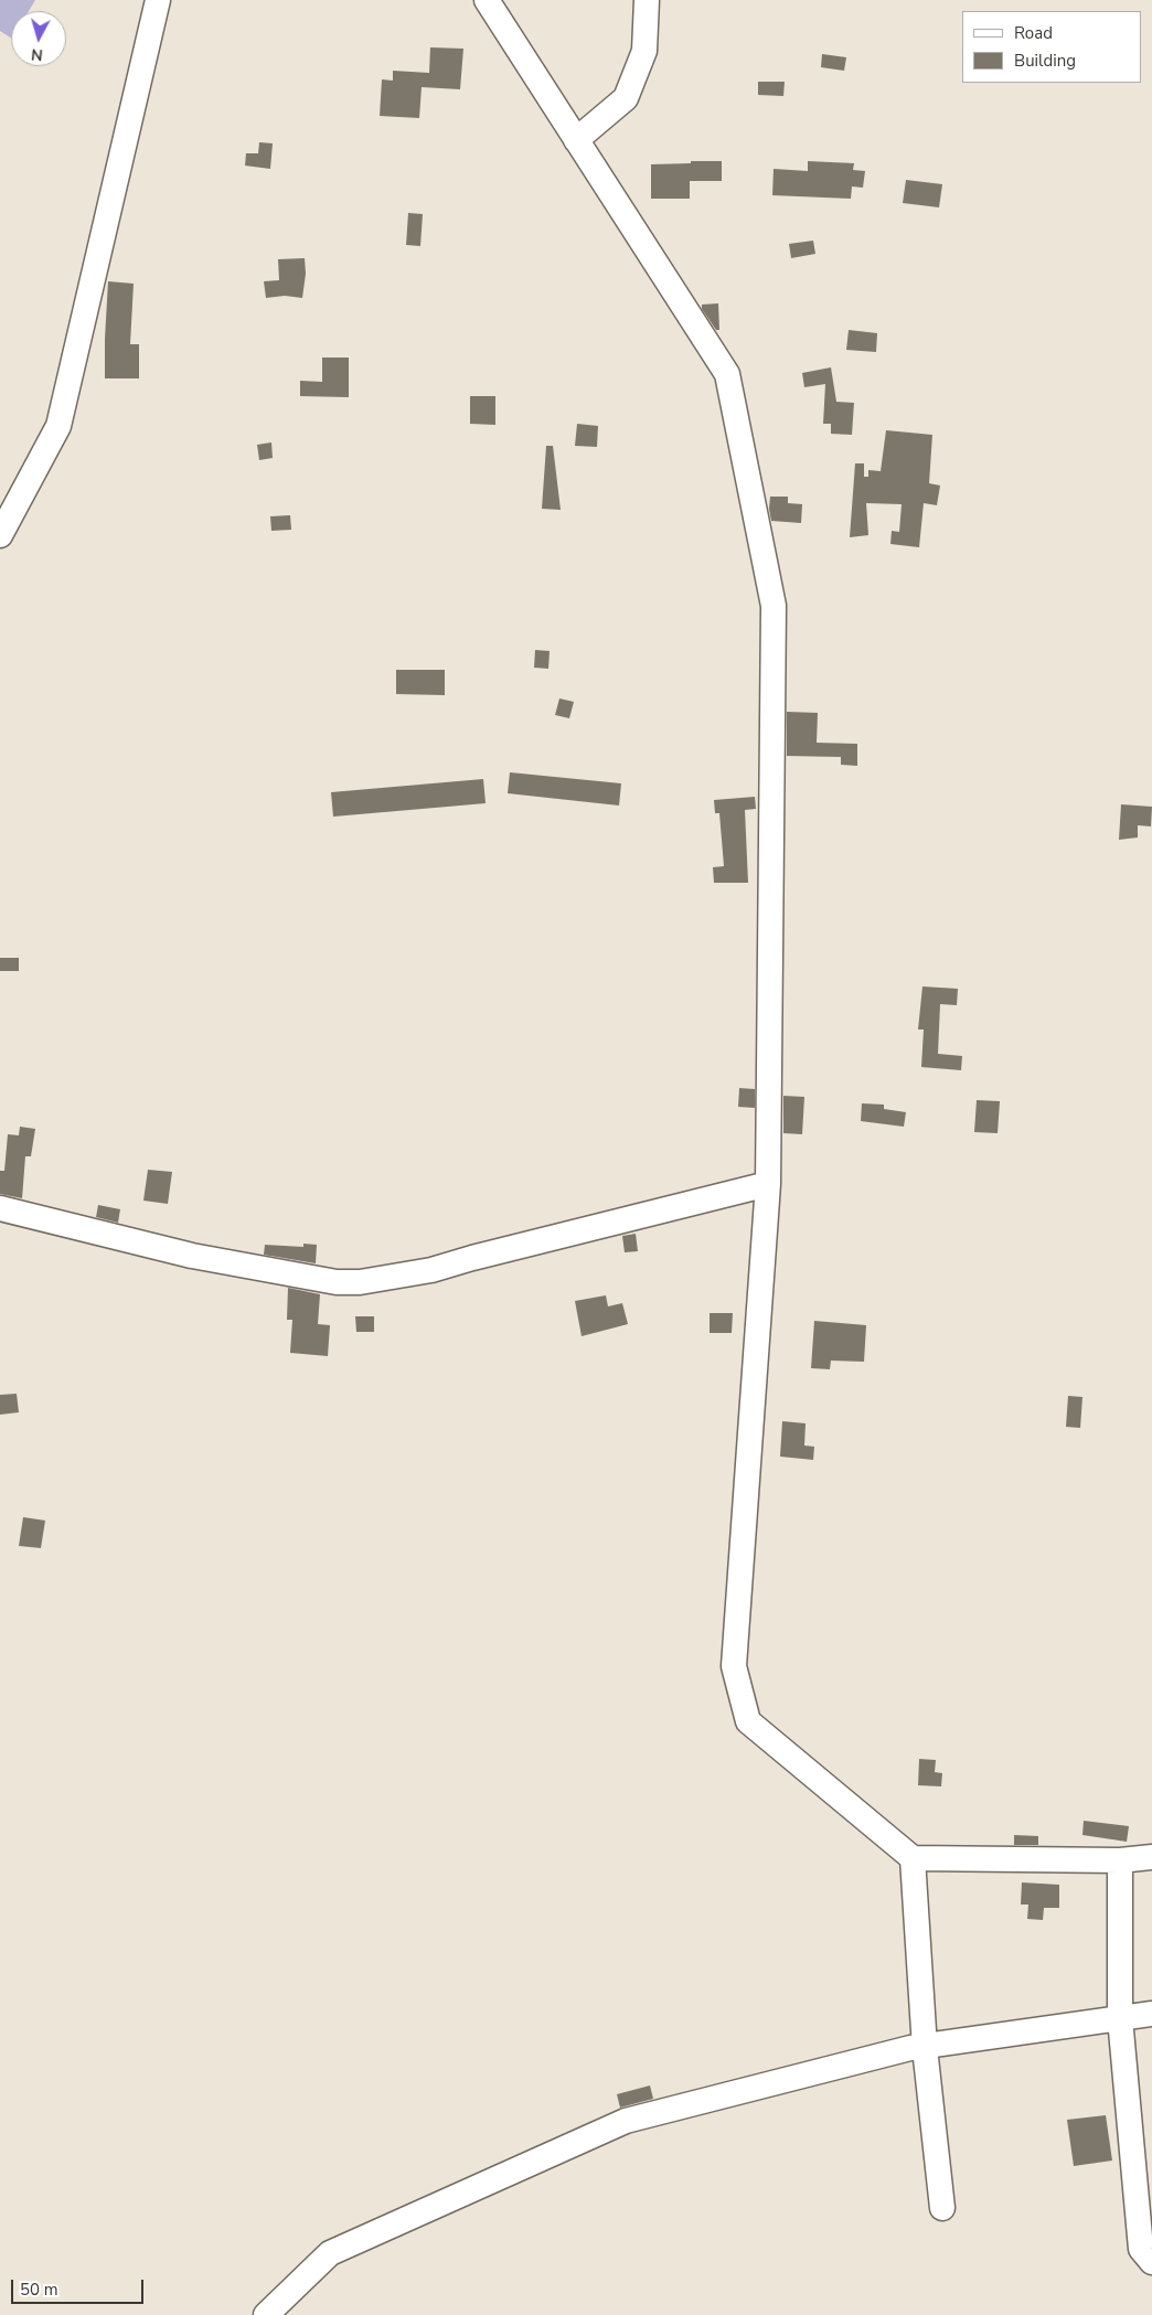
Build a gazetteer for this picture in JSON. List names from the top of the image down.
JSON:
{
  "legend": ["Road", "Building"],
  "scale_bar": "50 m",
  "north": "bottom"
}
